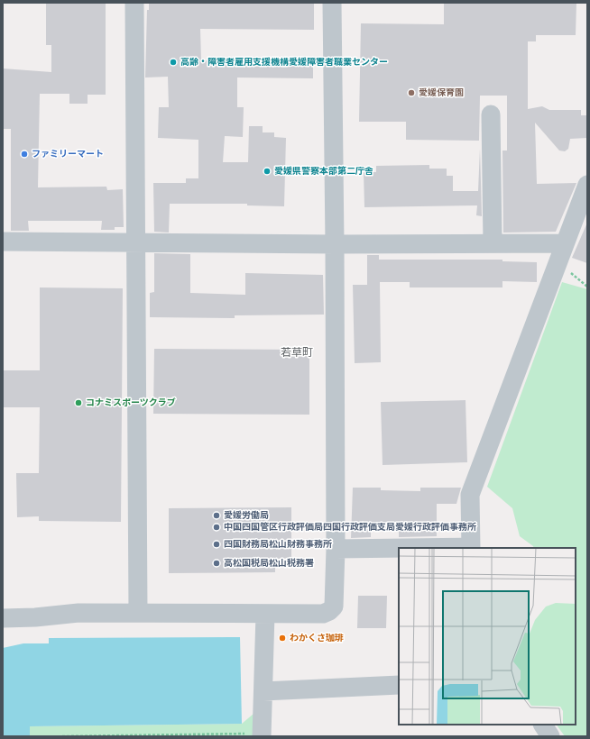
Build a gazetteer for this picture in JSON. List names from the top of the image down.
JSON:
{
  "districts": ["若草町"],
  "places": [
    "高齢・障害者雇用支援機構愛媛障害者職業センター",
    "愛媛保育園",
    "ファミリーマート",
    "愛媛県警察本部第二庁舎",
    "コナミスポーツクラブ",
    "愛媛労働局",
    "中国四国管区行政評価局四国行政評価支局愛媛行政評価事務所",
    "四国財務局松山財務事務所",
    "高松国税局松山税務署",
    "わかくさ珈琲"
  ]
}
